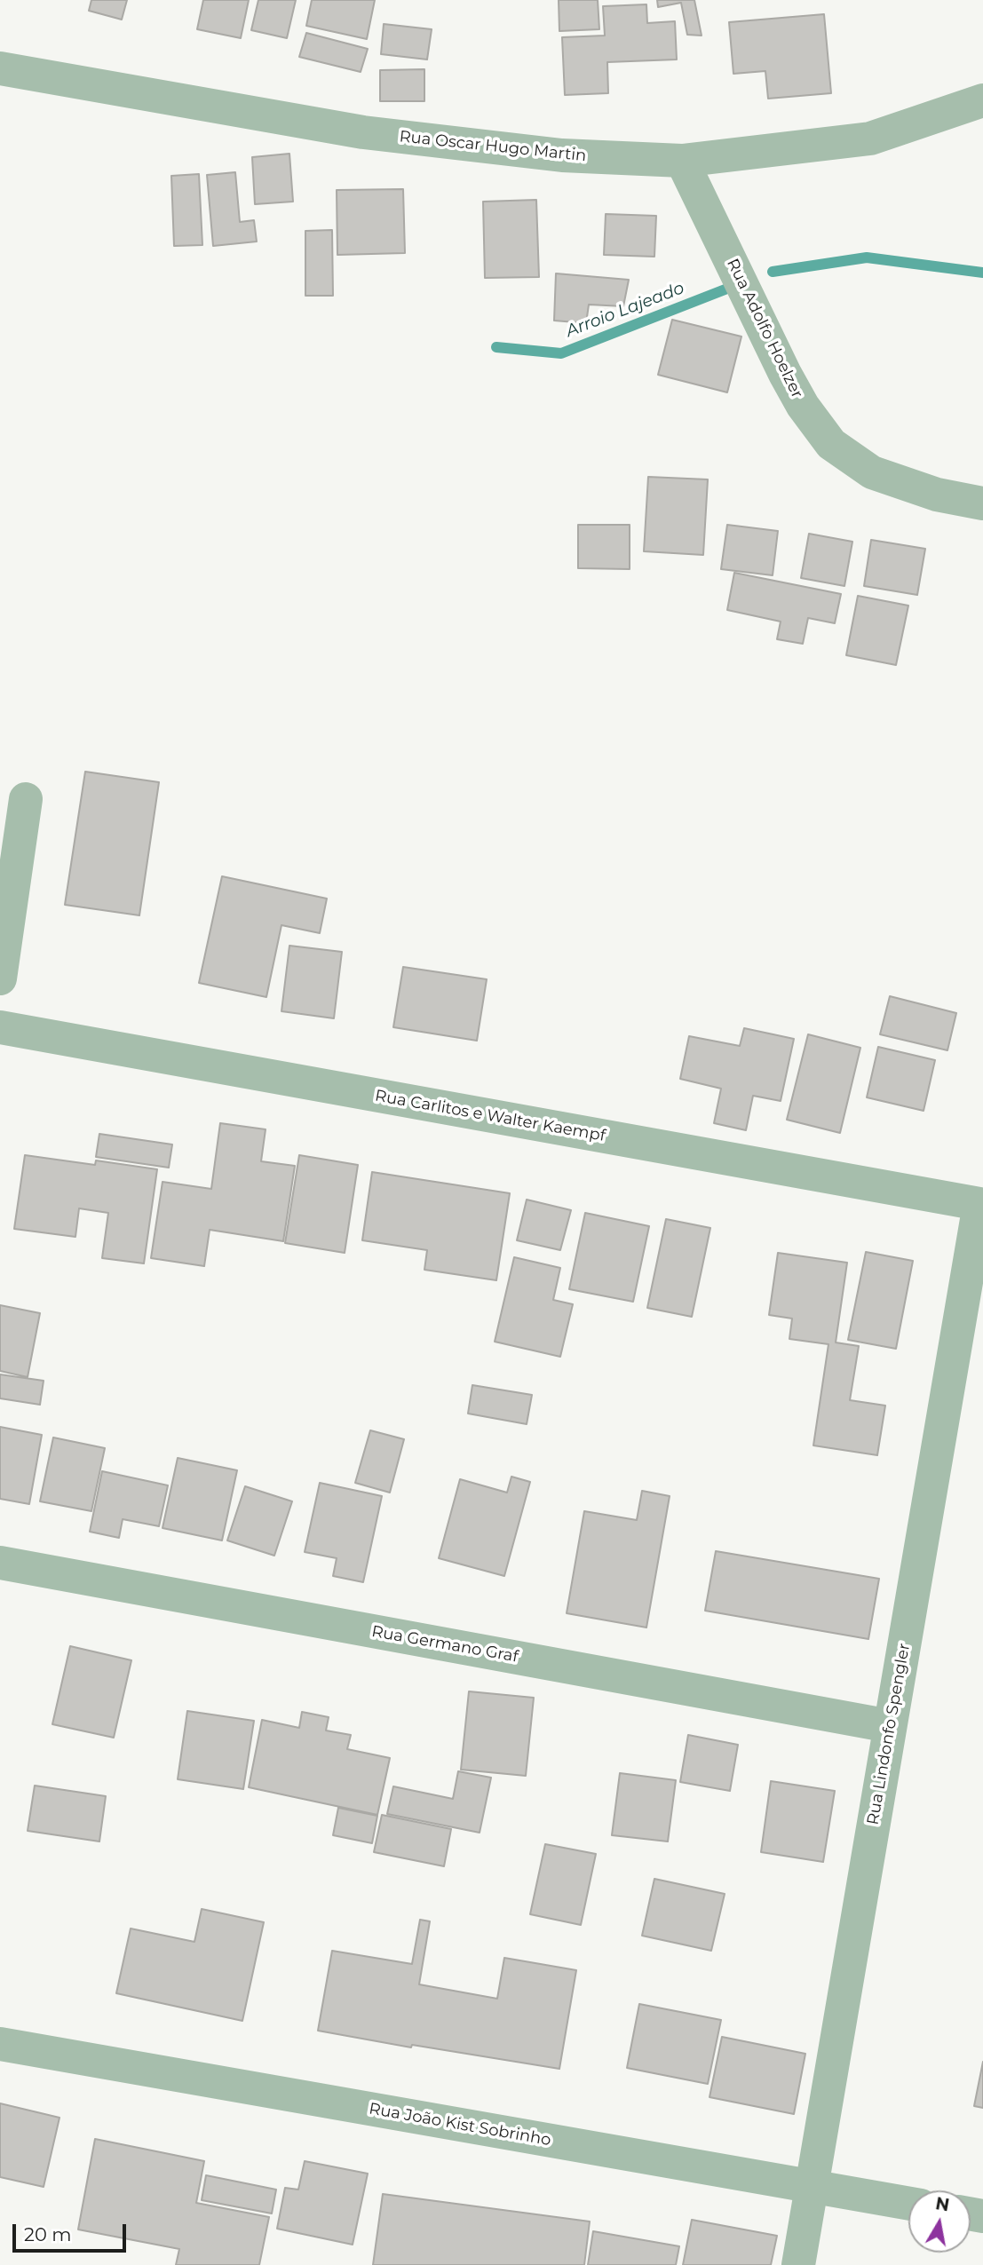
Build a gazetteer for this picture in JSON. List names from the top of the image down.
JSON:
{
  "streets": {
    "street": [
      "Rua Oscar Hugo Martin",
      "Rua Adolfo Hoelzer",
      "Rua Carlitos e Walter Kaempf",
      "Rua Germano Graf",
      "Rua Lindonfo Spengler",
      "Rua João Kist Sobrinho"
    ]
  },
  "crossings": [
    ["Rua Oscar Hugo Martin", "Rua Adolfo Hoelzer"],
    ["Rua Carlitos e Walter Kaempf", "Rua Lindonfo Spengler"],
    ["Rua Germano Graf", "Rua Lindonfo Spengler"],
    ["Rua Lindonfo Spengler", "Rua João Kist Sobrinho"]
  ],
  "water": ["Arroio Lajeado"],
  "scale_bar": "20 m",
  "north": "top"
}
